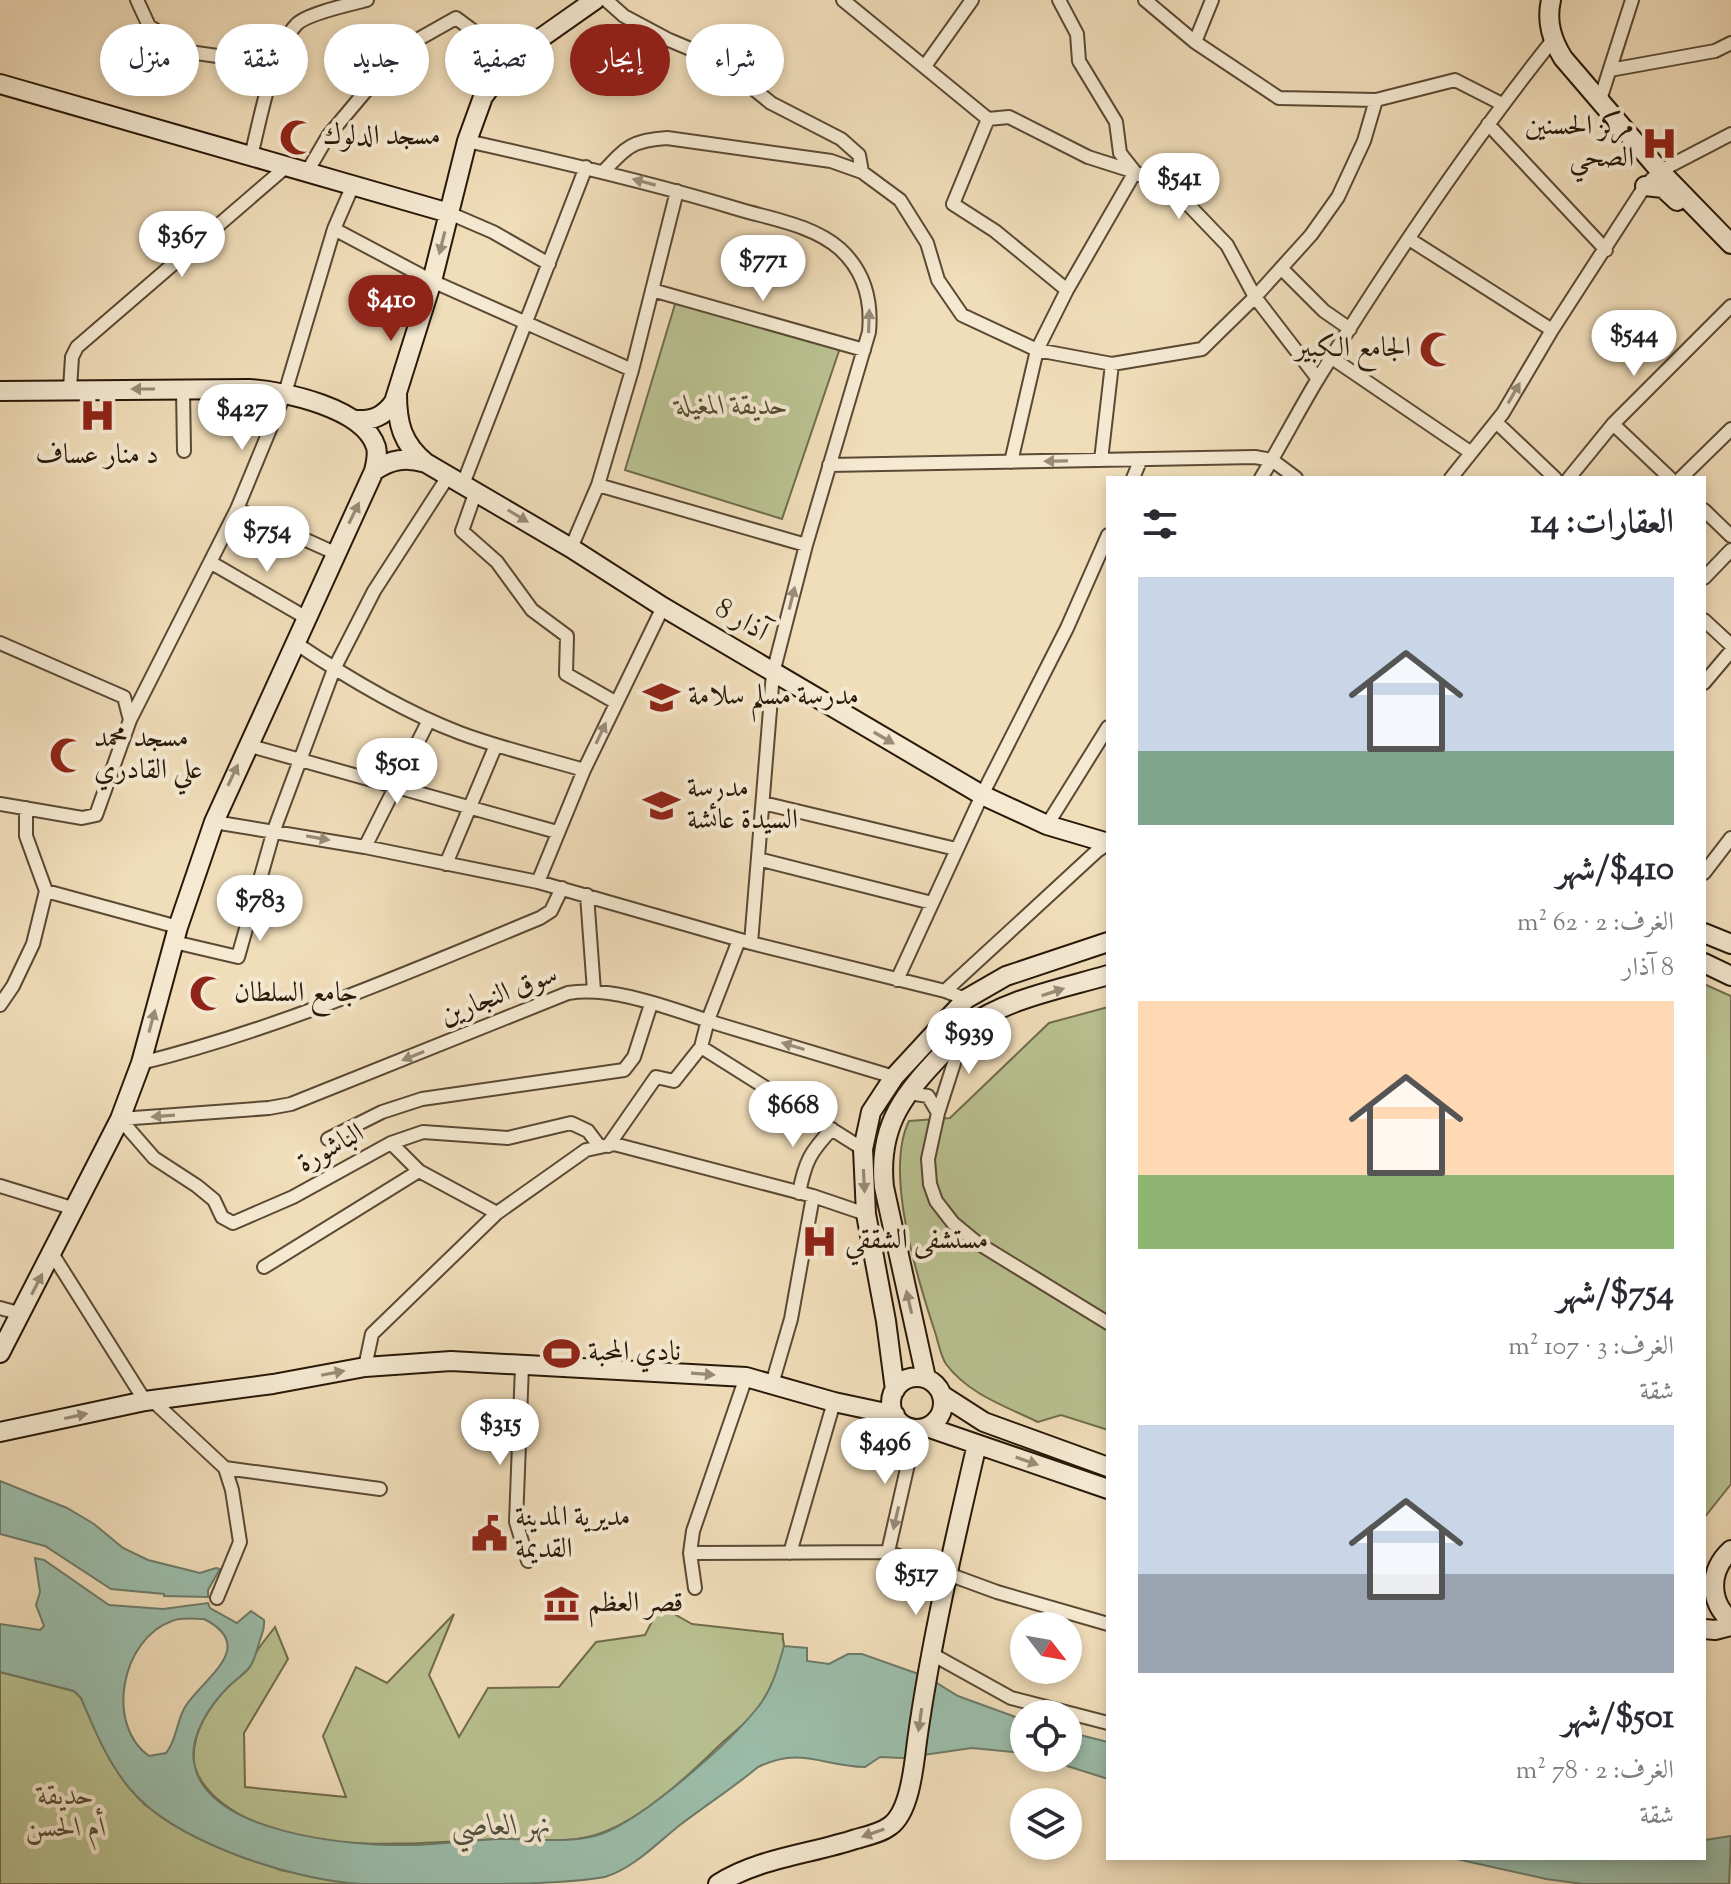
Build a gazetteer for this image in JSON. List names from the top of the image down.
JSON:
{
  "streets": {
    "main road": ["8 آذار"],
    "street": ["سوق النجارين", "الباشورة"]
  },
  "crossings": [
    ["سوق النجارين", "الباشورة"]
  ],
  "one_way": ["8 آذار"],
  "water": ["نهر العاصي"],
  "parks": ["حديقة المغيلة", "حديقة أم الحسن"],
  "places": {
    "mosque": [
      "مسجد الدلوك",
      "الجامع الكبير",
      "مسجد محمد علي القادري",
      "جامع السلطان"
    ],
    "hospital": ["مركز الحسنين الصحي", "د منار عساف", "مستشفى الشققي"],
    "school or university": ["مدرسة مسلم سلامة", "مدرسة السيدة عائشة"],
    "sports": ["نادي المحبة"],
    "public building": ["مديرية المدينة القديمة"],
    "museum": ["قصر العظم"]
  },
  "north": "bottom right",
  "page": {
    "chip": [
      "شراء",
      "إيجار",
      "تصفية",
      "جديد",
      "شقة",
      "منزل"
    ],
    "price": [
      "$541",
      "$367",
      "$771",
      "$410",
      "$544",
      "$427",
      "$754",
      "$501",
      "$783",
      "$939",
      "$668",
      "$315",
      "$496",
      "$517"
    ],
    "heading": "العقارات: 14",
    "list": [
      {
        "name": "$410/شهر",
        "note": "الغرف: 2 · 62 m² · 8 آذار"
      },
      {
        "name": "$754/شهر",
        "note": "الغرف: 3 · 107 m² · شقة"
      },
      {
        "name": "$501/شهر",
        "note": "الغرف: 2 · 78 m² · شقة"
      }
    ]
  }
}
